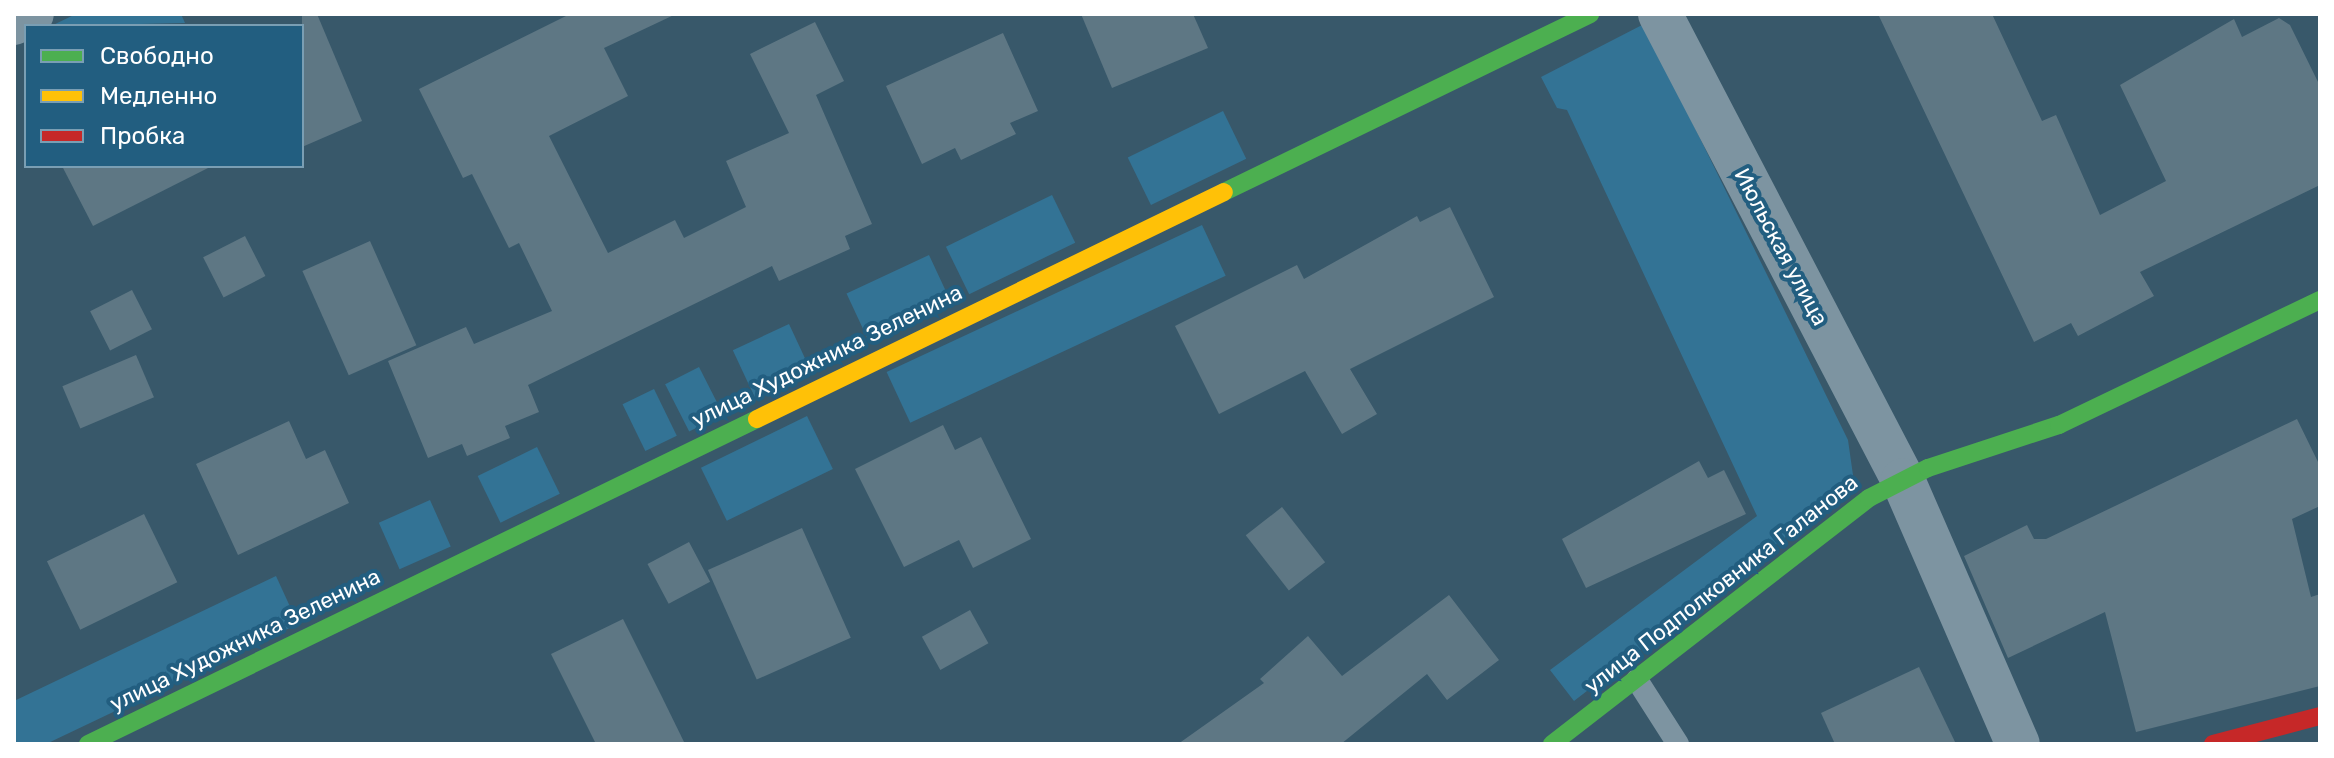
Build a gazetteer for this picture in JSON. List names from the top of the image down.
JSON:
{
  "streets": {
    "street": ["Июльская улица", "улица Художника Зеленина", "улица Подполковника Галанова"]
  },
  "crossings": [
    ["Июльская улица", "улица Подполковника Галанова"]
  ],
  "legend": ["Свободно", "Медленно", "Пробка"]
}
